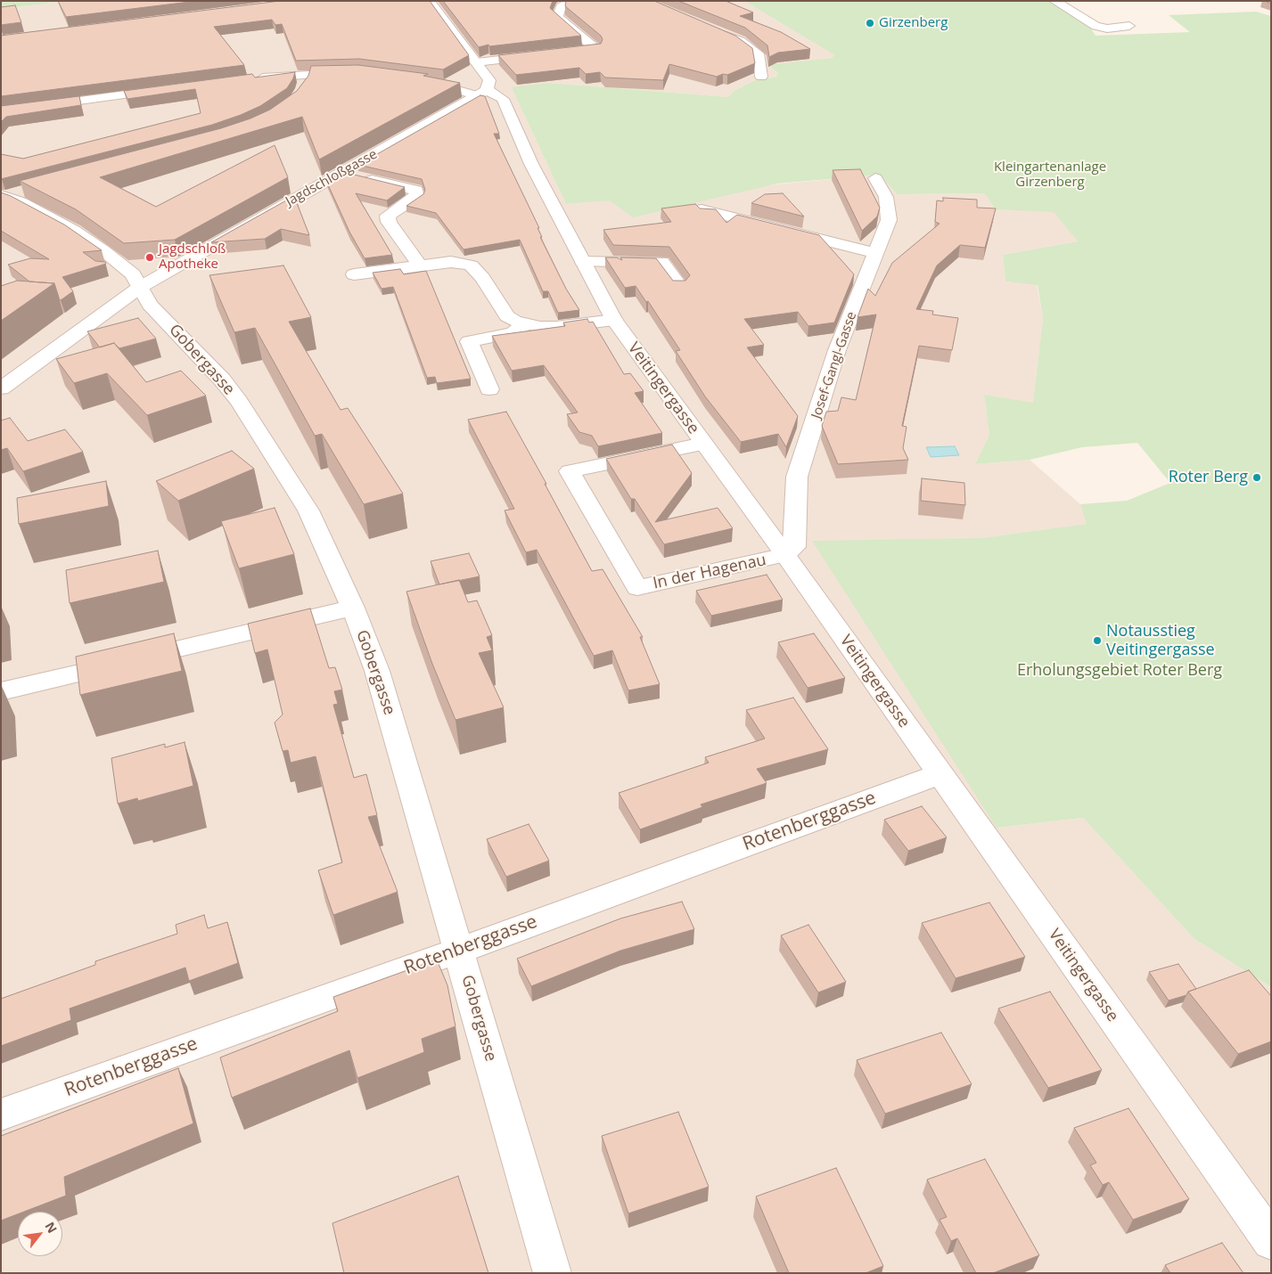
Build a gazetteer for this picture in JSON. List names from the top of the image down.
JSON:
{
  "streets": {
    "street": [
      "Jagdschloßgasse",
      "Gobergasse",
      "Josef-Gangl-Gasse",
      "Veitingergasse",
      "In der Hagenau",
      "Rotenberggasse"
    ]
  },
  "crossings": [
    ["Jagdschloßgasse", "Gobergasse"],
    ["Jagdschloßgasse", "Veitingergasse"],
    ["Gobergasse", "Rotenberggasse"],
    ["Josef-Gangl-Gasse", "Veitingergasse"],
    ["Josef-Gangl-Gasse", "In der Hagenau"],
    ["Veitingergasse", "In der Hagenau"],
    ["Veitingergasse", "Rotenberggasse"]
  ],
  "parks": ["Kleingartenanlage Girzenberg", "Erholungsgebiet Roter Berg"],
  "places": [
    "Girzenberg",
    "Jagdschloß Apotheke",
    "Roter Berg",
    "Notausstieg Veitingergasse"
  ],
  "north": "top right"
}
